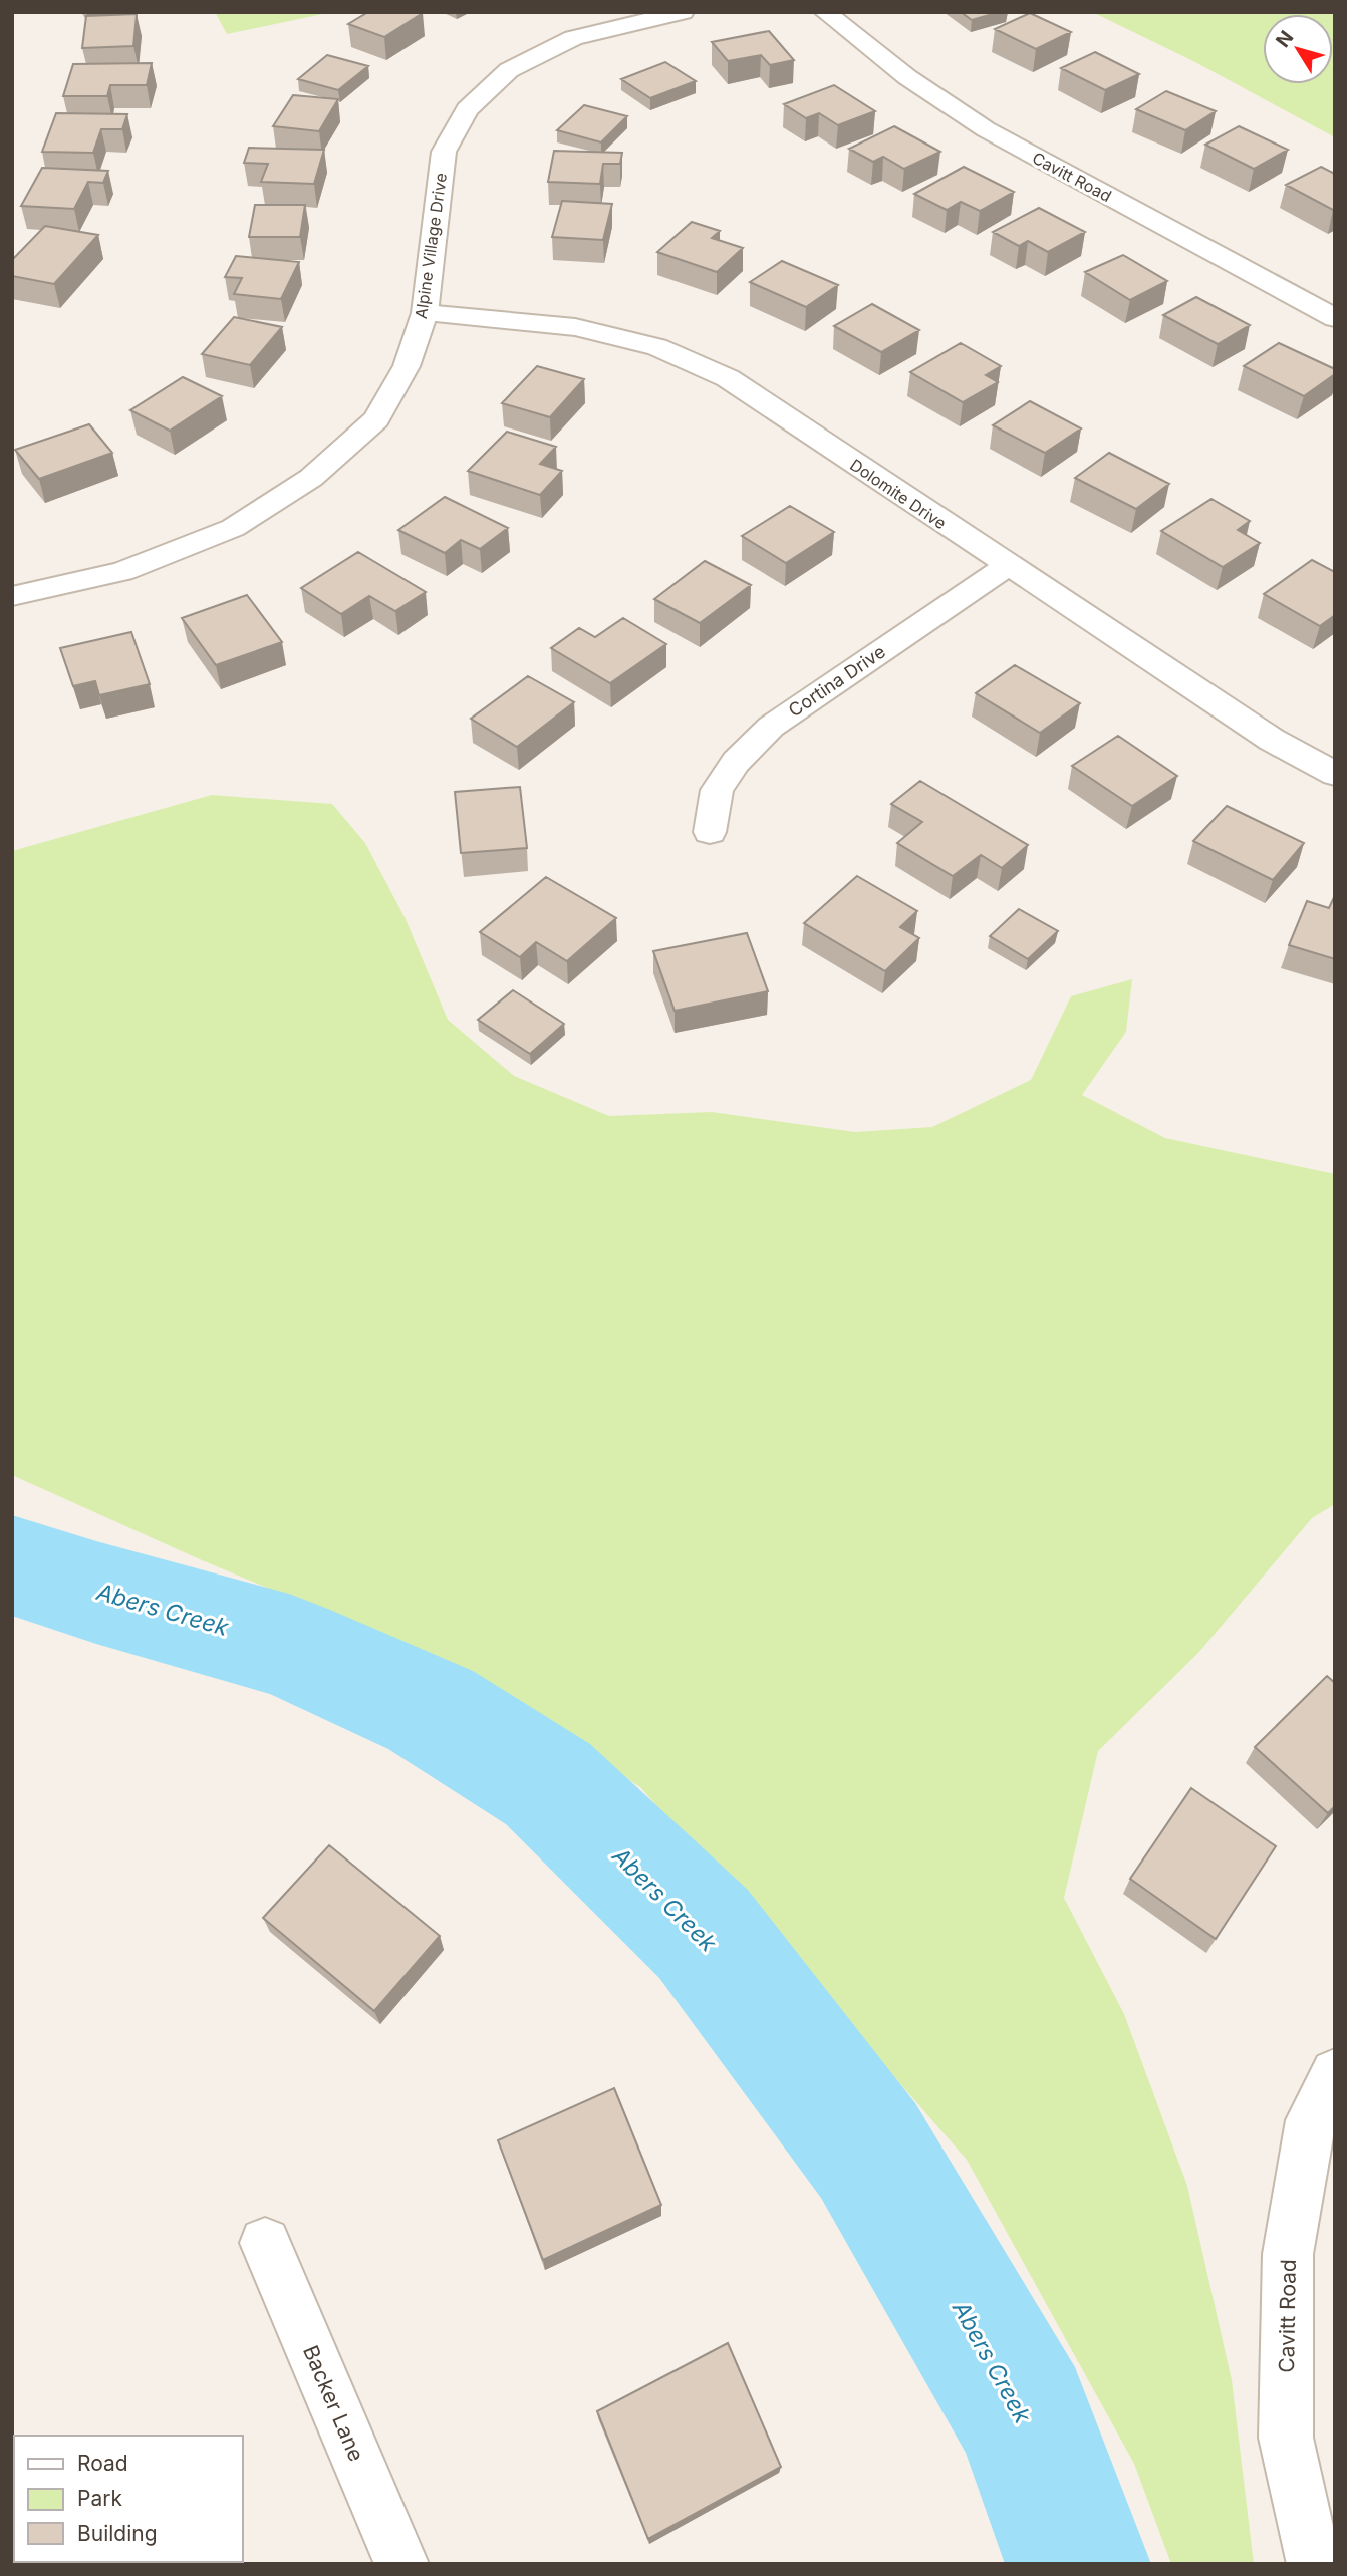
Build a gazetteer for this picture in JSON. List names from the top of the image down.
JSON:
{
  "streets": {
    "street": [
      "Cavitt Road",
      "Alpine Village Drive",
      "Dolomite Drive",
      "Cortina Drive",
      "Backer Lane"
    ]
  },
  "crossings": [
    ["Alpine Village Drive", "Dolomite Drive"],
    ["Dolomite Drive", "Cortina Drive"]
  ],
  "water": ["Abers Creek"],
  "legend": ["Road", "Park", "Building"],
  "north": "top left"
}
